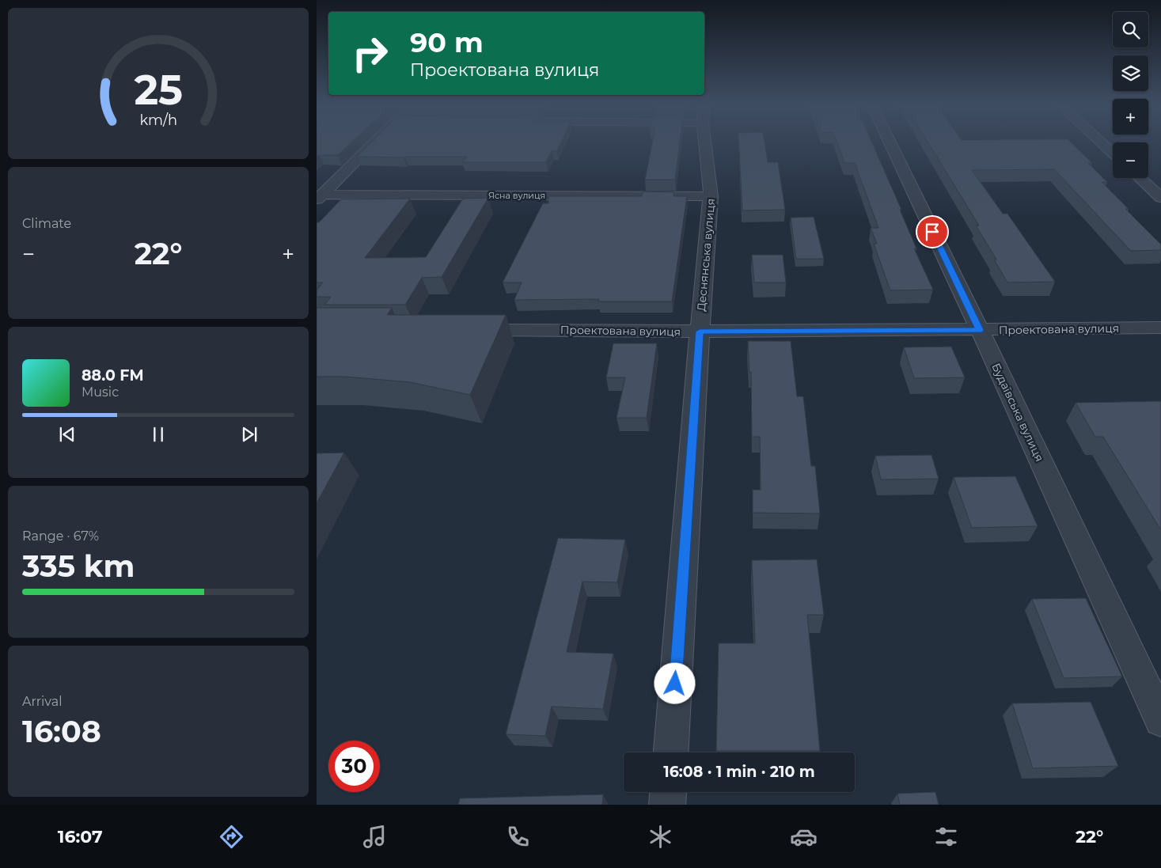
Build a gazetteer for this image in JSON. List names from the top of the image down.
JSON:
{
  "streets": {
    "street": [
      "Ясна вулиця",
      "Деснянська вулиця",
      "Проектована вулиця",
      "Будаївська вулиця"
    ]
  },
  "crossings": [
    ["Ясна вулиця", "Деснянська вулиця"],
    ["Деснянська вулиця", "Проектована вулиця"],
    ["Проектована вулиця", "Будаївська вулиця"]
  ],
  "page": {
    "map_buttons": ["+", "−"],
    "turn": ["90 m", "Проектована вулиця"],
    "tile": [
      "Climate",
      ["Range · 67%", "335 km"],
      ["Arrival", "16:08"]
    ],
    "heat": ["−", "22°", "+"],
    "song": ["88.0 FM", "Music"],
    "limit": "30",
    "trip": "16:08 · 1 min · 210 m",
    "tabs": ["16:07", "22°"],
    "gauge": ["25", "km/h"]
  }
}
